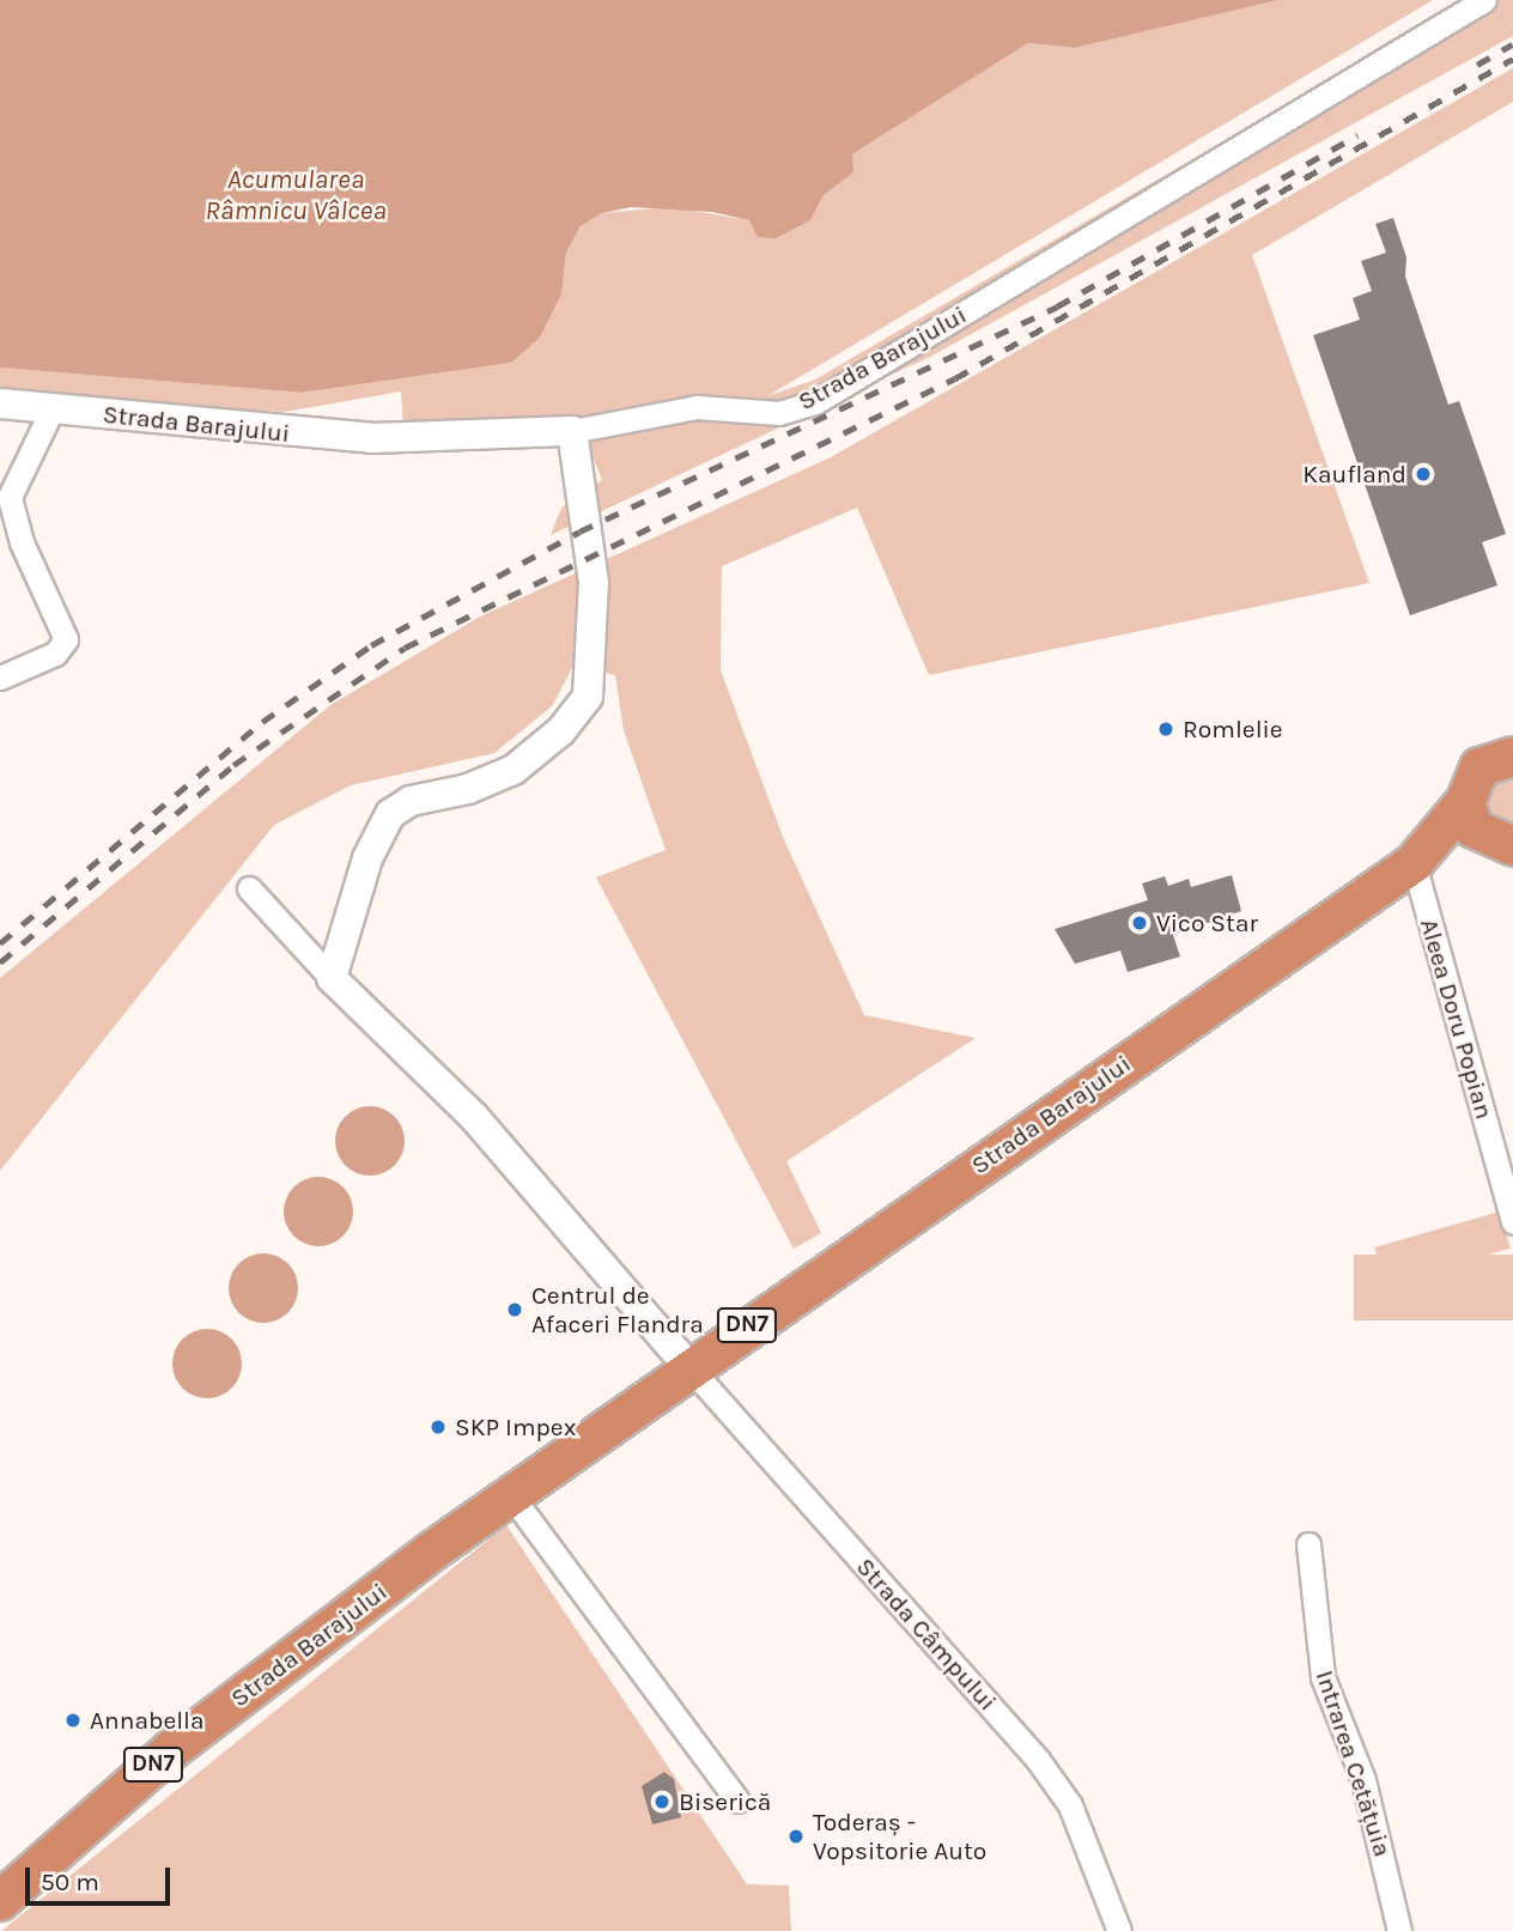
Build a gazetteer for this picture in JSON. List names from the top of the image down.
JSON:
{
  "streets": {
    "highway": ["Strada Barajului", "DN7"],
    "street": ["Aleea Doru Popian", "Strada Câmpului", "Intrarea Cetățuia"]
  },
  "crossings": [
    ["Strada Barajului", "Aleea Doru Popian"],
    ["Strada Barajului", "DN7"],
    ["Strada Barajului", "Strada Câmpului"]
  ],
  "water": ["Acumularea Râmnicu Vâlcea"],
  "places": [
    "Kaufland",
    "Romlelie",
    "Vico Star",
    "Centrul de Afaceri Flandra",
    "SKP Impex",
    "Annabella",
    "Biserică",
    "Toderaș - Vopsitorie Auto"
  ],
  "scale_bar": "50 m"
}
